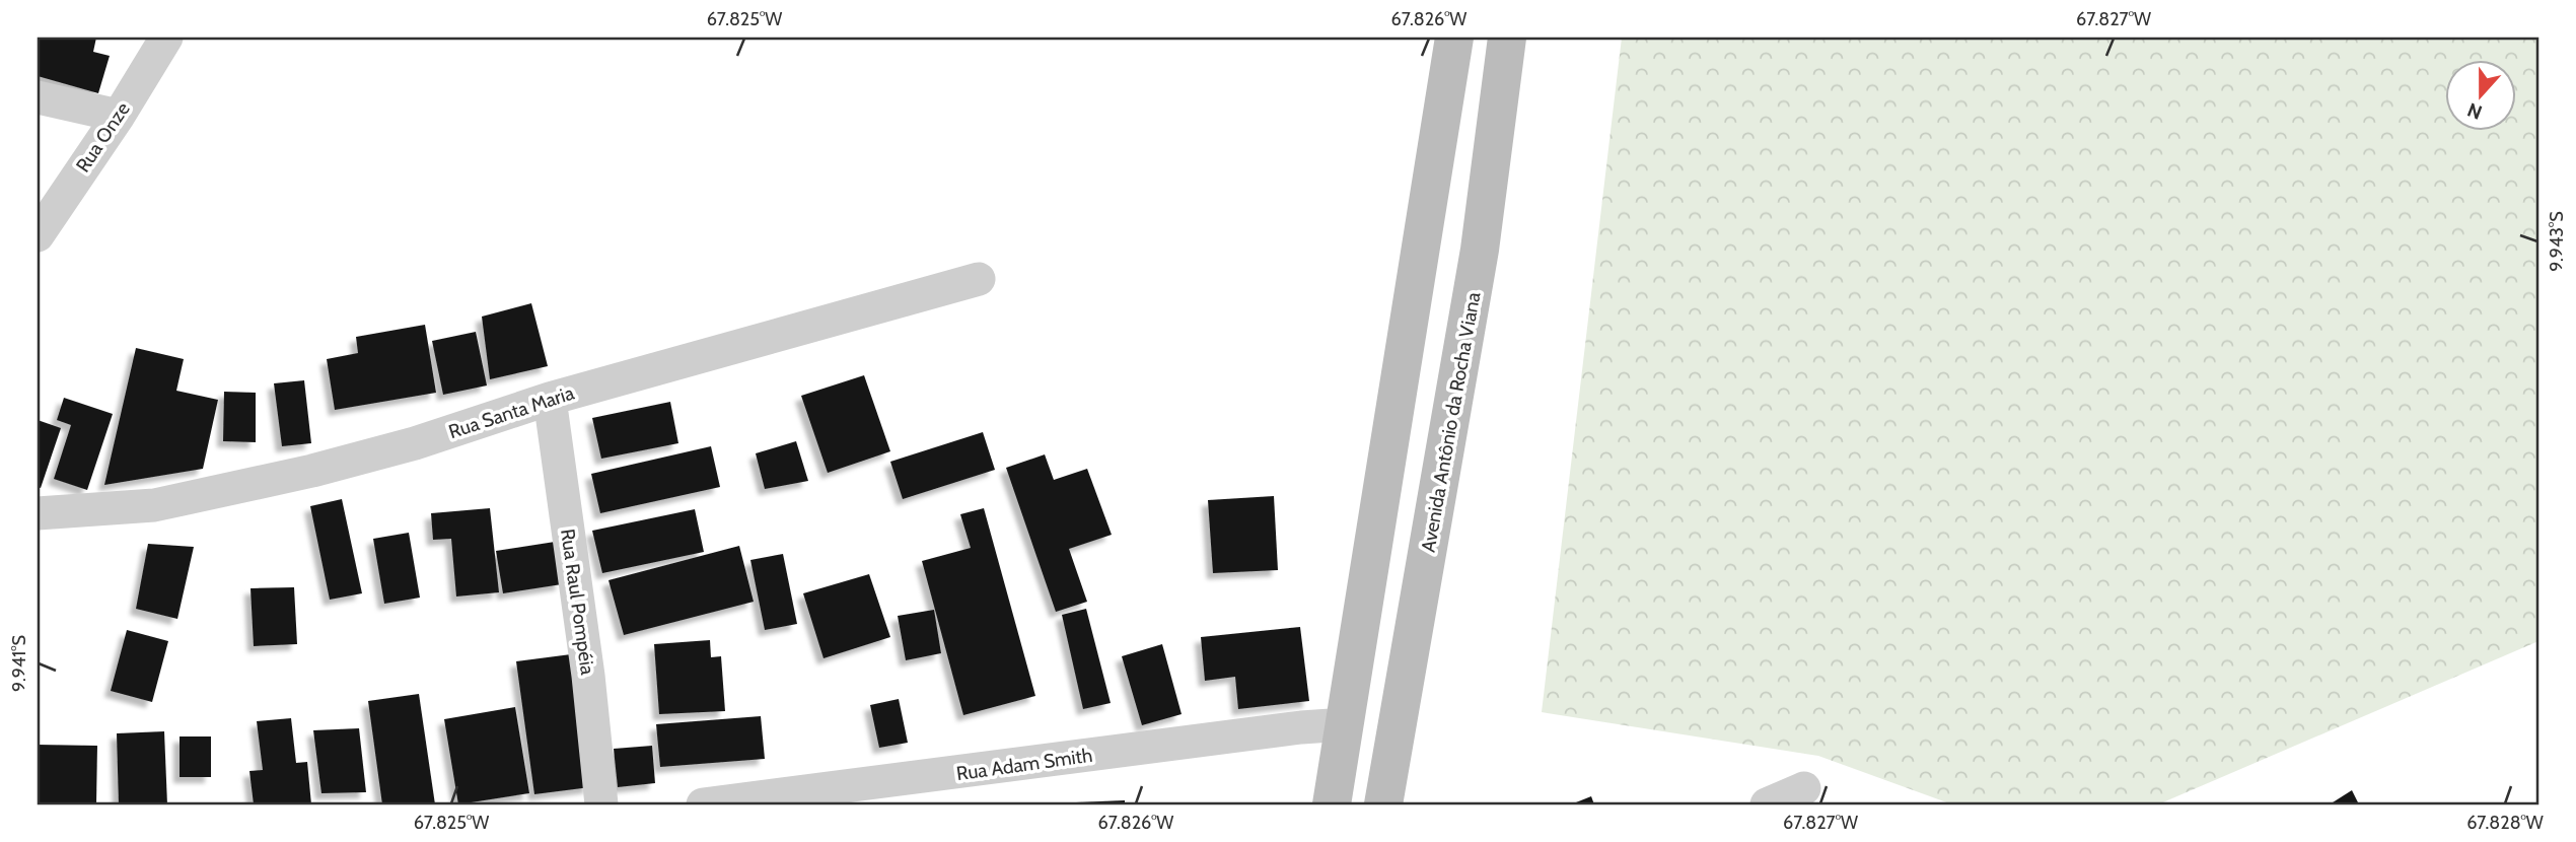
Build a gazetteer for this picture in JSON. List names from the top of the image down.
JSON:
{
  "streets": {
    "main road": ["Avenida Antônio da Rocha Viana"],
    "street": [
      "Rua Onze",
      "Rua Santa Maria",
      "Rua Raul Pompéia",
      "Rua Adam Smith"
    ]
  },
  "crossings": [
    ["Rua Santa Maria", "Rua Raul Pompéia"]
  ],
  "north": "bottom",
  "coordinates": [
    "67.825°W",
    "67.826°W",
    "67.827°W",
    "9.943°S",
    "9.941°S",
    "67.828°W"
  ]
}
